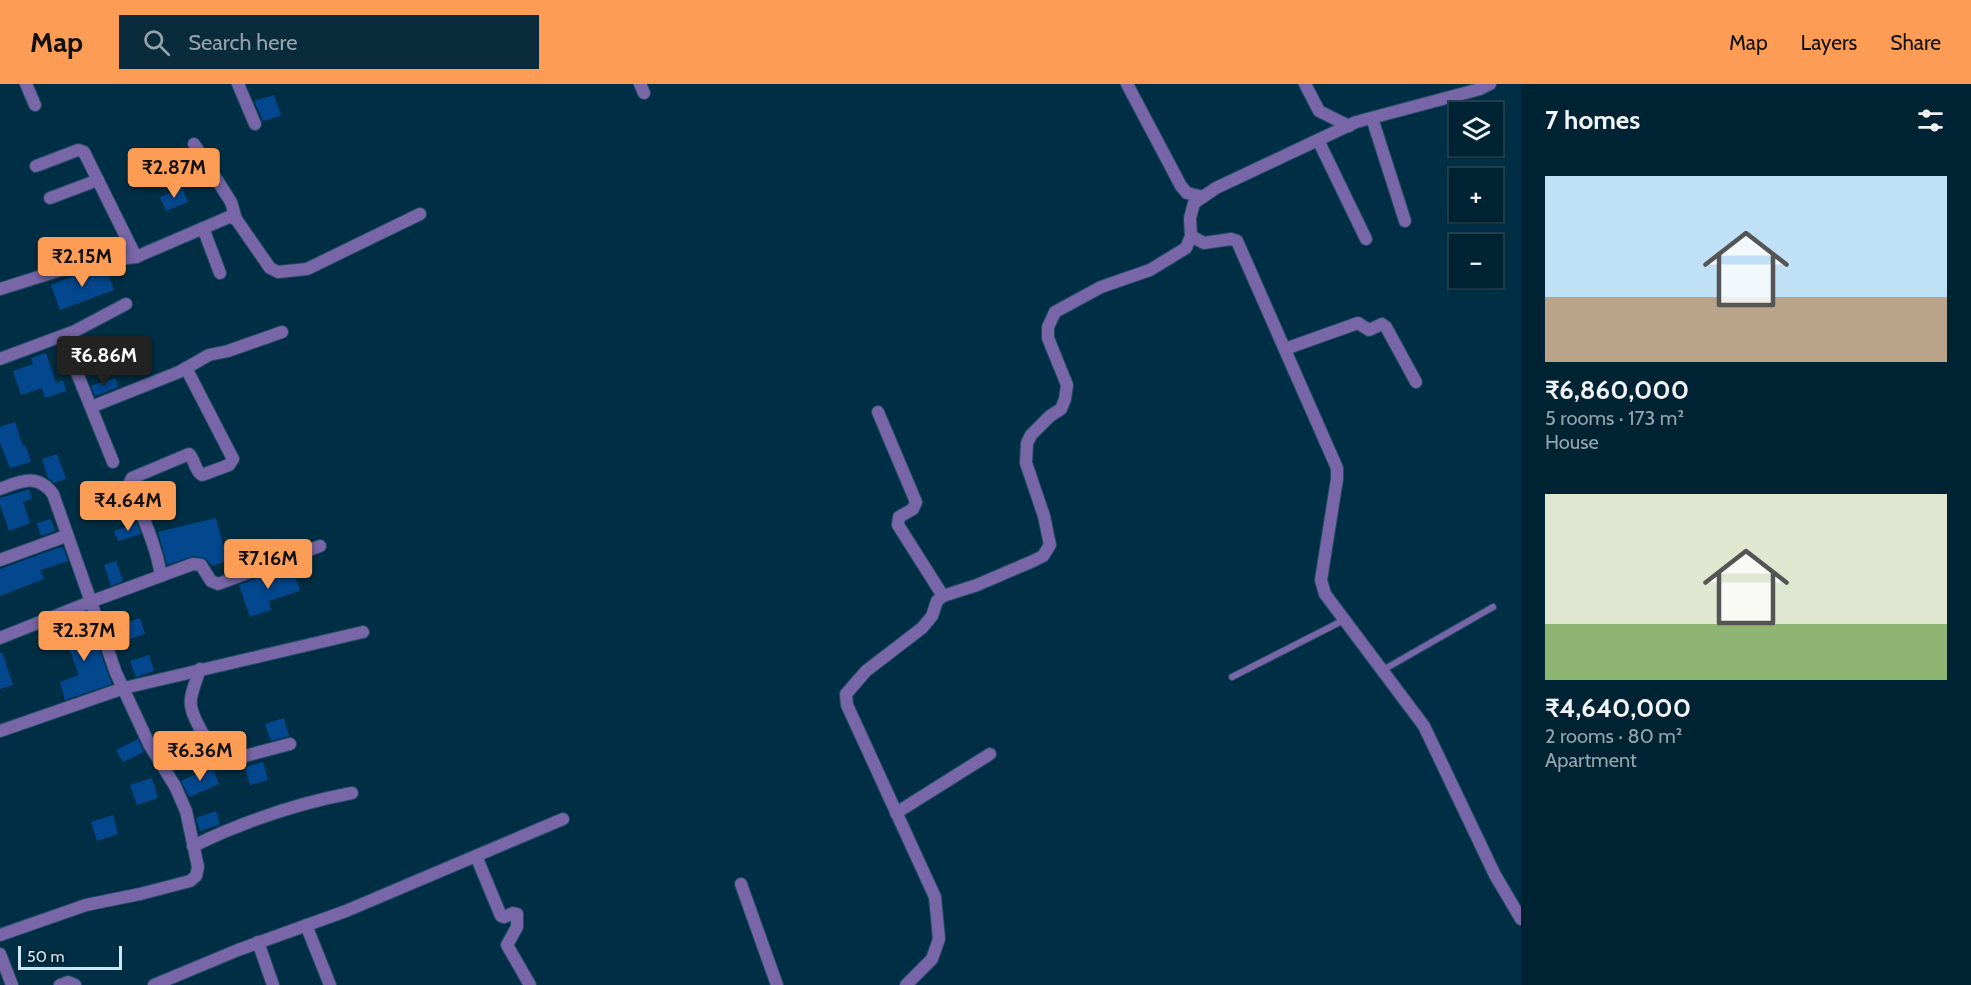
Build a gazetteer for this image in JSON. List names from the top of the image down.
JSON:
{
  "scale_bar": "50 m",
  "page": {
    "header": "Map",
    "search": "Search here",
    "nav": ["Map", "Layers", "Share"],
    "heading": "7 homes",
    "map_buttons": ["+", "−"],
    "price": [
      "₹2.87M",
      "₹2.15M",
      "₹6.86M",
      "₹4.64M",
      "₹7.16M",
      "₹2.37M",
      "₹6.36M"
    ],
    "list": [
      {
        "name": "₹6,860,000",
        "note": "5 rooms · 173 m² · House"
      },
      {
        "name": "₹4,640,000",
        "note": "2 rooms · 80 m² · Apartment"
      }
    ],
    "scale": "50 m"
  }
}
